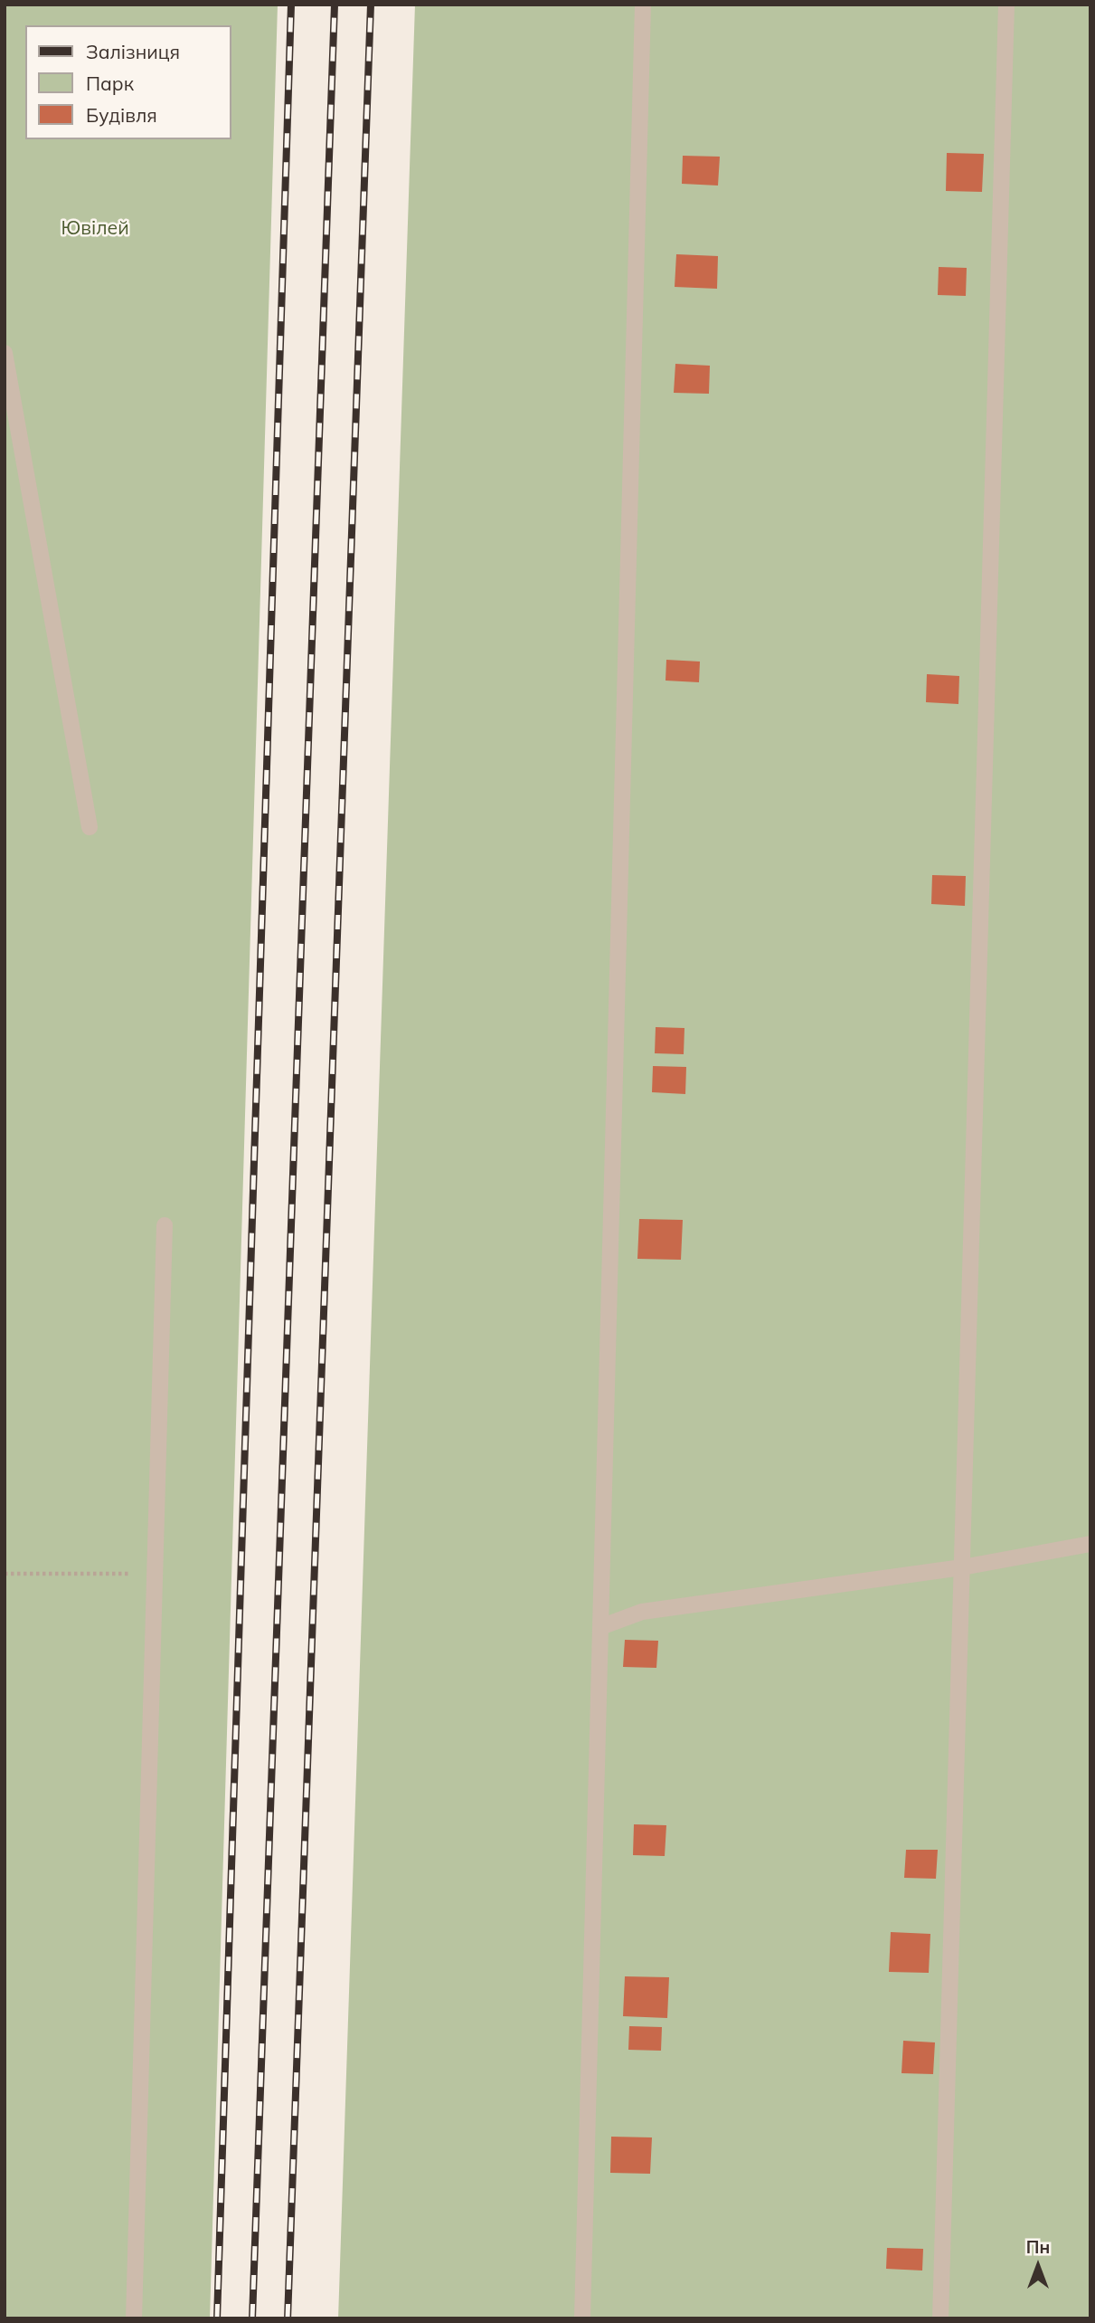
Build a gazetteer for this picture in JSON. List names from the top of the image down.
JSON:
{
  "parks": ["Ювілей"],
  "legend": ["Залізниця", "Парк", "Будівля"],
  "north": "top"
}
